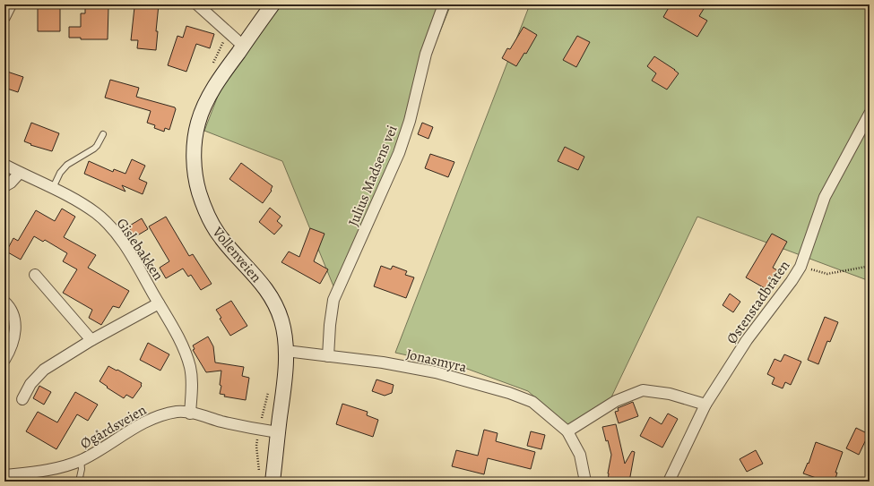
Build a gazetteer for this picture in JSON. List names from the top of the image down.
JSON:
{
  "streets": {
    "main road": ["Vollenveien"],
    "street": [
      "Julius Madsens vei",
      "Gislebakken",
      "Østenstadbråten",
      "Jonasmyra",
      "Øgårdsveien"
    ]
  },
  "crossings": [
    ["Julius Madsens vei", "Jonasmyra"],
    ["Gislebakken", "Øgårdsveien"],
    ["Vollenveien", "Jonasmyra"],
    ["Vollenveien", "Øgårdsveien"]
  ]
}
